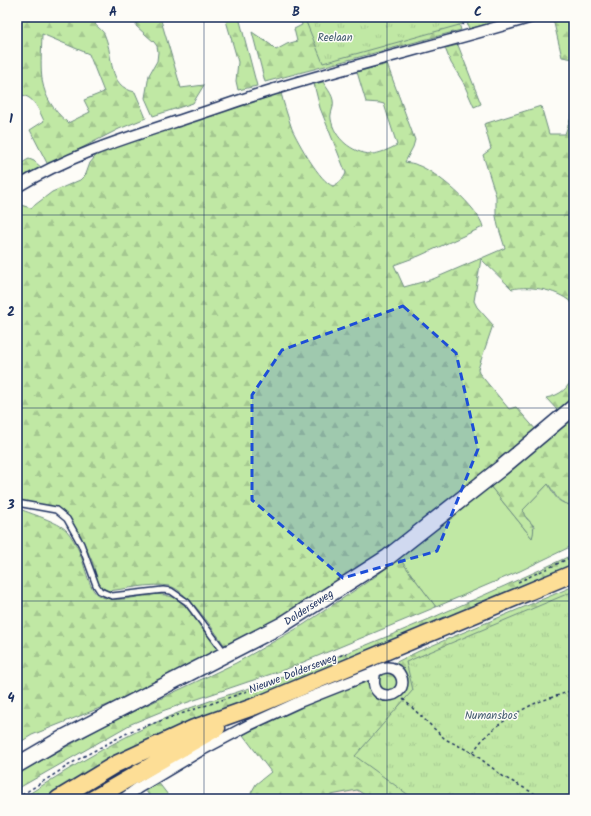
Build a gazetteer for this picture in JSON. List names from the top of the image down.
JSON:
{
  "streets": {
    "main road": ["Dolderseweg", "Nieuwe Dolderseweg"]
  },
  "parks": ["Reelaan", "Numansbos"],
  "grid": {
    "columns": ["A", "B", "C"],
    "rows": [
      "1",
      "2",
      "3",
      "4"
    ]
  }
}
